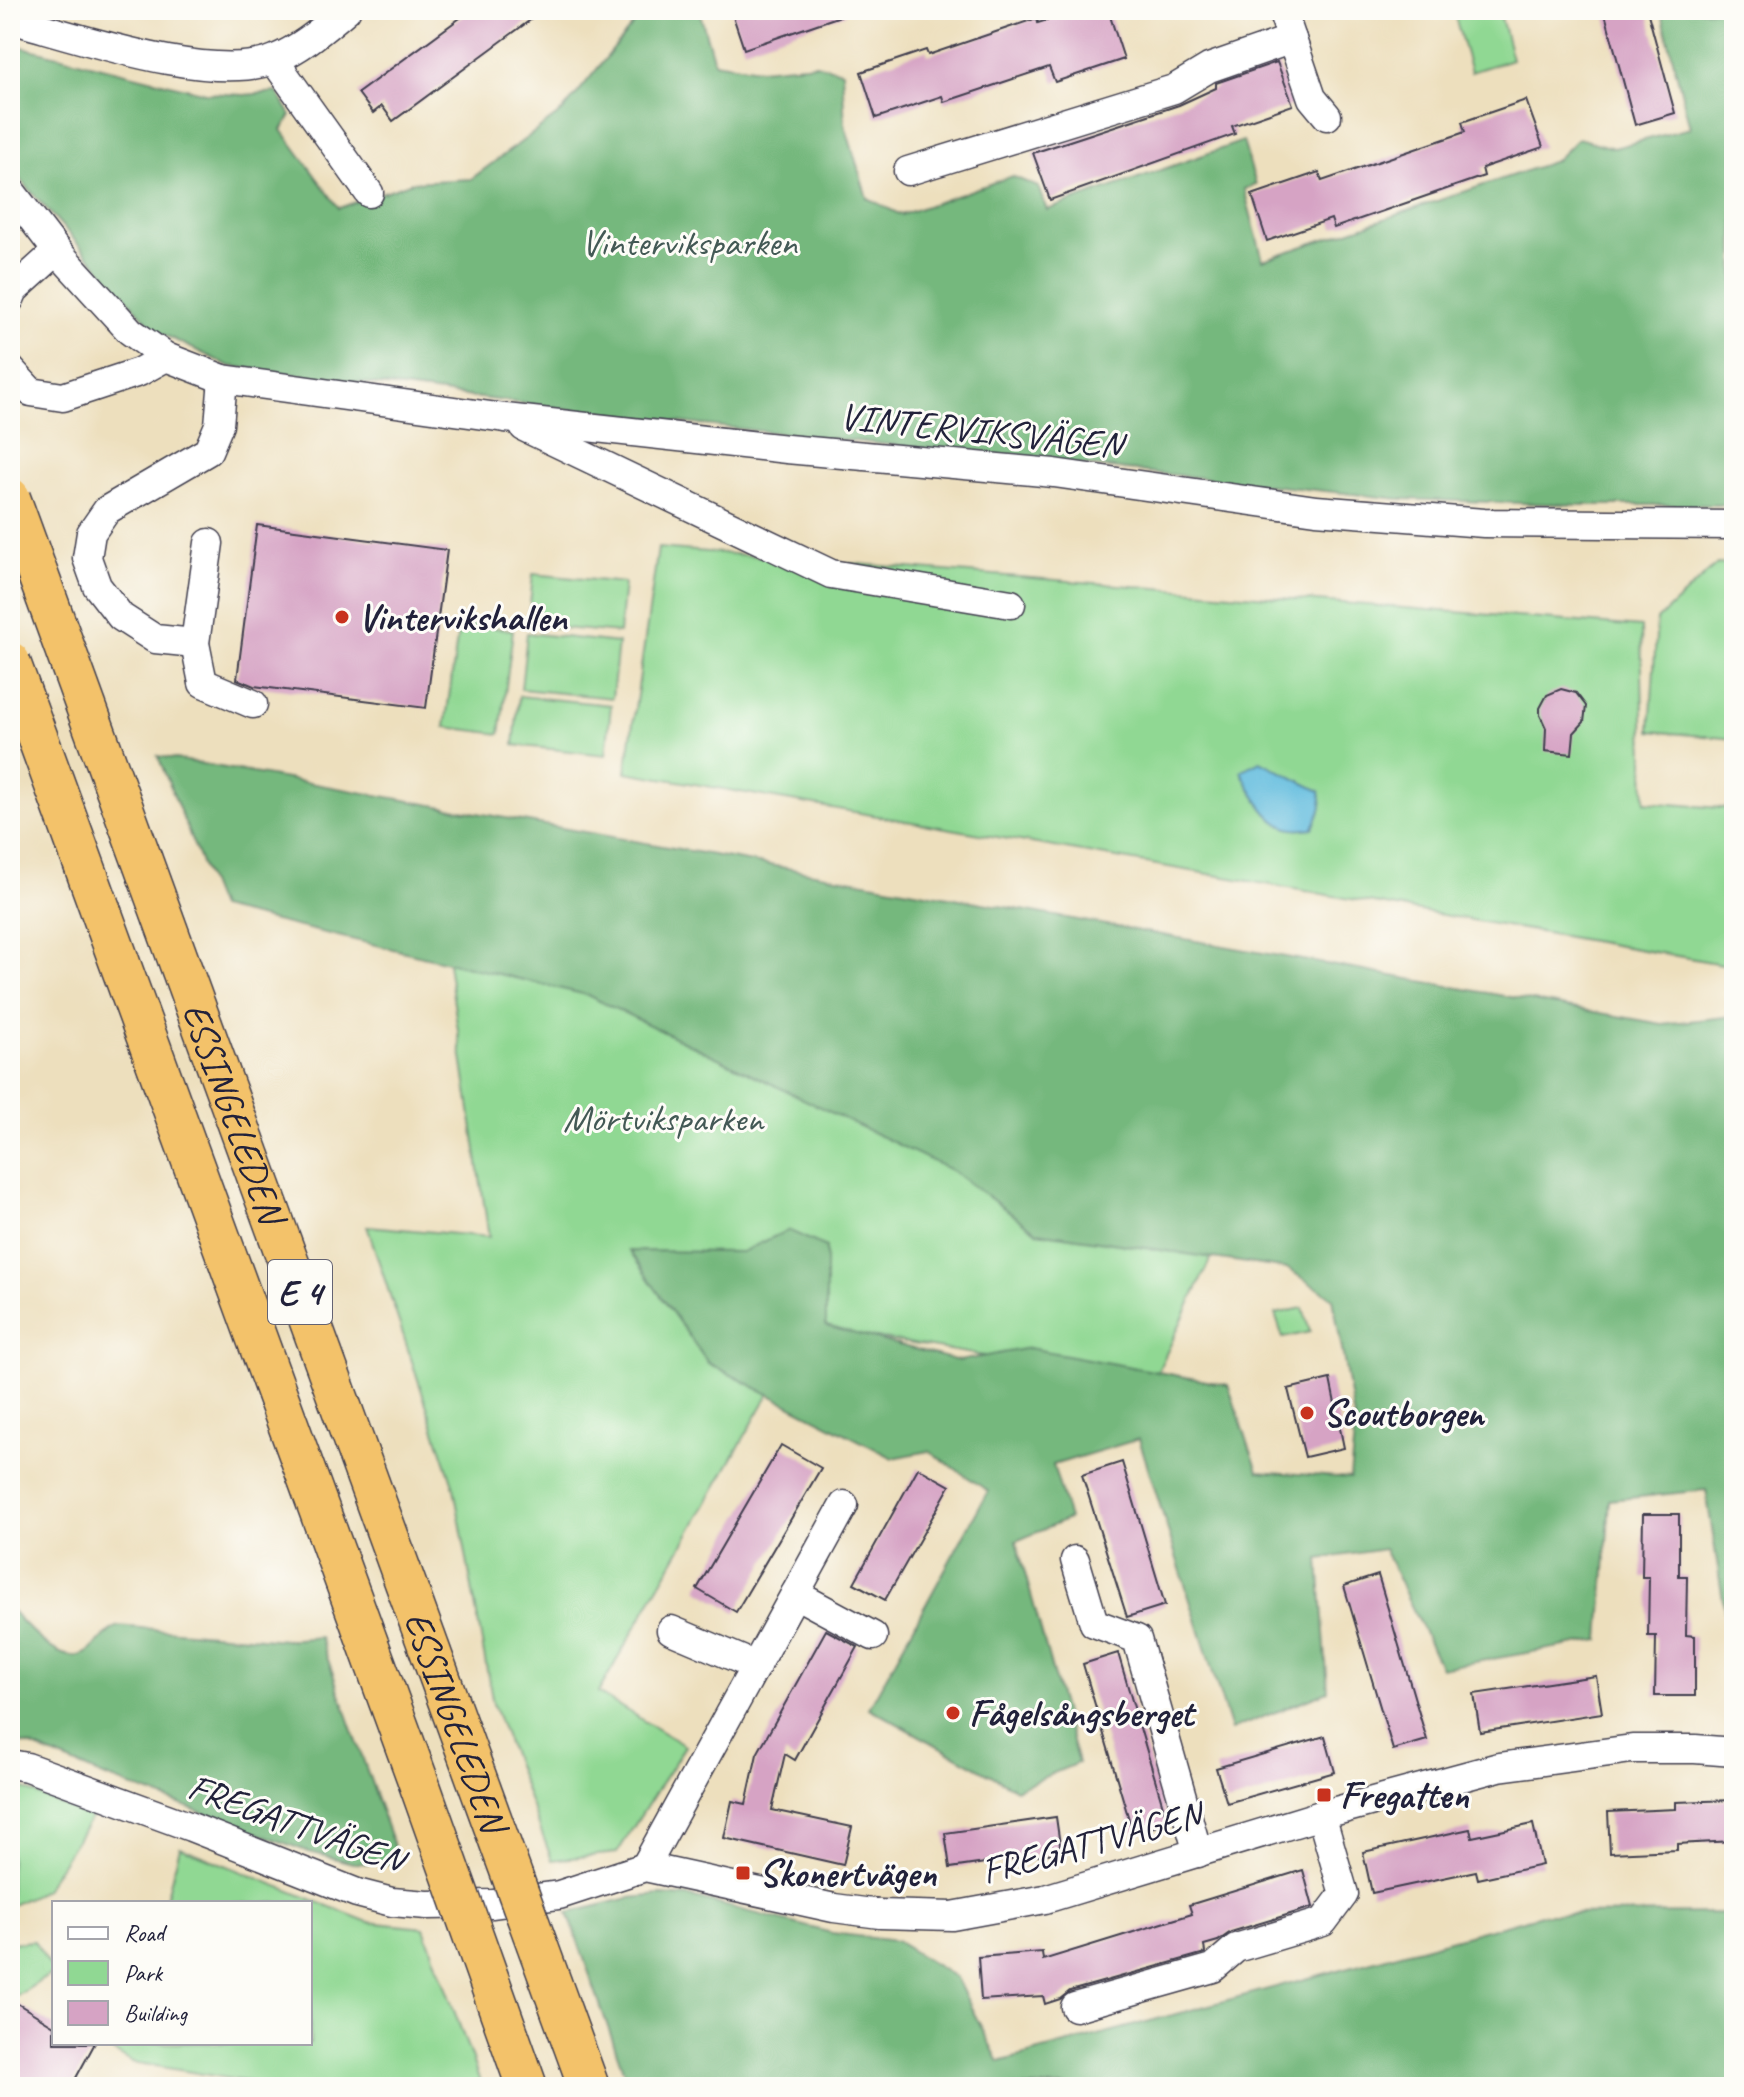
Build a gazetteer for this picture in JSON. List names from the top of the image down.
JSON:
{
  "streets": {
    "highway": ["ESSINGELEDEN", "E 4"],
    "street": ["VINTERVIKSVÄGEN", "FREGATTVÄGEN"]
  },
  "parks": ["Vinterviksparken", "Mörtviksparken"],
  "places": {
    "other": ["Vintervikshallen", "Scoutborgen", "Fågelsångsberget"],
    "transit": ["Fregatten", "Skonertvägen"]
  },
  "legend": ["Road", "Park", "Building"]
}
